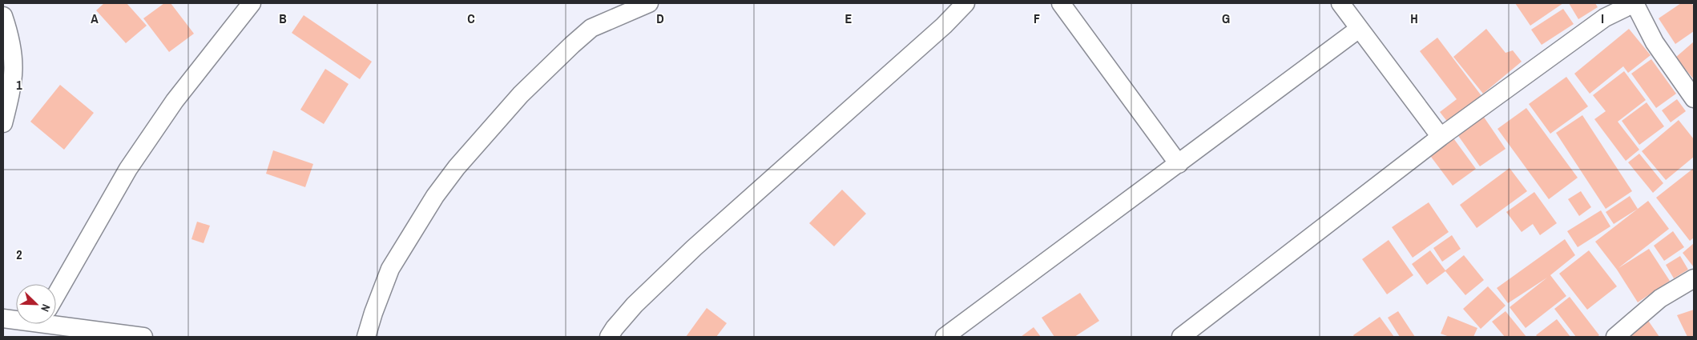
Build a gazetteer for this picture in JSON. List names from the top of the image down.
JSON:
{
  "north": "bottom right",
  "grid": {
    "columns": [
      "A",
      "B",
      "C",
      "D",
      "E",
      "F",
      "G",
      "H",
      "I"
    ],
    "rows": ["1", "2"]
  }
}
